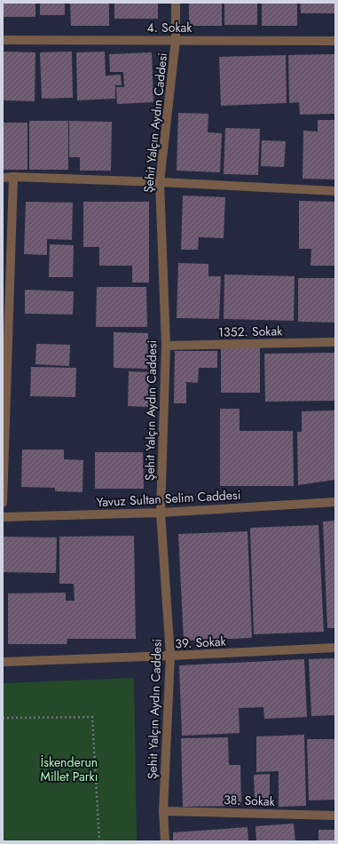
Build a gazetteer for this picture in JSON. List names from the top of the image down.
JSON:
{
  "streets": {
    "street": [
      "4. Sokak",
      "Şehit Yalçın Aydın Caddesi",
      "1352. Sokak",
      "Yavuz Sultan Selim Caddesi",
      "39. Sokak",
      "38. Sokak"
    ]
  },
  "crossings": [
    ["4. Sokak", "Şehit Yalçın Aydın Caddesi"],
    ["Şehit Yalçın Aydın Caddesi", "1352. Sokak"],
    ["Şehit Yalçın Aydın Caddesi", "Yavuz Sultan Selim Caddesi"],
    ["Şehit Yalçın Aydın Caddesi", "39. Sokak"],
    ["Şehit Yalçın Aydın Caddesi", "38. Sokak"]
  ],
  "parks": ["İskenderun Millet Parkı"]
}
